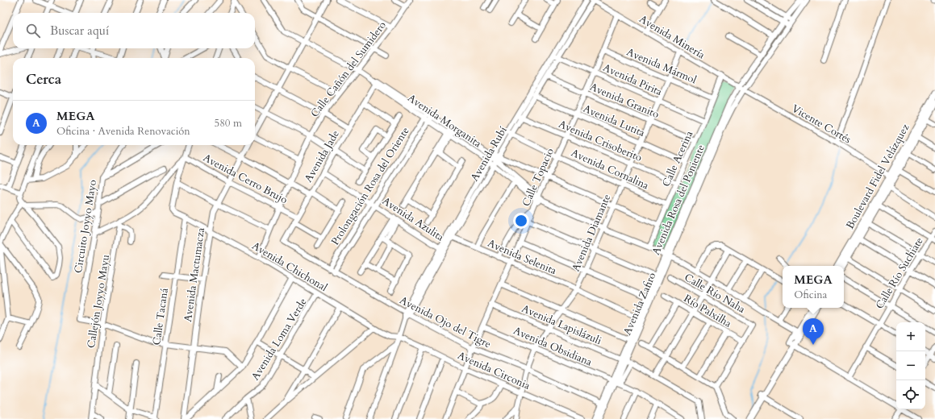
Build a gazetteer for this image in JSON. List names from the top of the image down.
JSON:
{
  "streets": {
    "main road": ["Boulevard Fidel Velázquez"],
    "street": [
      "Avenida Minería",
      "Avenida Mármol",
      "Calle Cañón del Sumidero",
      "Avenida Pirita",
      "Avenida Granito",
      "Avenida Morganita",
      "Avenida Lutita",
      "Vicente Cortés",
      "Avenida Crisoberito",
      "Avenida Rubí",
      "Avenida Jade",
      "Calle Acerina",
      "Avenida Cornalina",
      "Calle Topacio",
      "Avenida Cerro Brujo",
      "Prolongación Rosa del Oriente",
      "Avenida Rosa del Poniente",
      "Avenida Azulita",
      "Circuito Joyyo Mayo",
      "Avenida Diamante",
      "Avenida Selenita",
      "Avenida Chichonal",
      "Calle Río Suchiate",
      "Avenida Mactumacza",
      "Calle Río Naha",
      "Callejón Joyyo Mayu",
      "Avenida Zafiro",
      "Río Palxilha",
      "Calle Tacaná",
      "Avenida Ojo del Tigre",
      "Avenida Lapislázuli",
      "Avenida Loma Verde",
      "Avenida Obsidiana",
      "Avenida Circonia"
    ]
  },
  "crossings": [
    ["Avenida Minería", "Vicente Cortés"],
    ["Avenida Minería", "Avenida Rubí"],
    ["Avenida Minería", "Calle Acerina"],
    ["Avenida Minería", "Calle Topacio"],
    ["Avenida Minería", "Avenida Rosa del Poniente"],
    ["Avenida Minería", "Avenida Diamante"],
    ["Avenida Minería", "Avenida Zafiro"],
    ["Avenida Mármol", "Calle Acerina"],
    ["Avenida Mármol", "Calle Topacio"],
    ["Avenida Mármol", "Avenida Diamante"],
    ["Calle Cañón del Sumidero", "Avenida Morganita"],
    ["Calle Cañón del Sumidero", "Avenida Cerro Brujo"],
    ["Calle Cañón del Sumidero", "Avenida Chichonal"],
    ["Avenida Pirita", "Avenida Rubí"],
    ["Avenida Pirita", "Calle Acerina"],
    ["Avenida Pirita", "Calle Topacio"],
    ["Avenida Pirita", "Avenida Diamante"],
    ["Avenida Granito", "Avenida Rubí"],
    ["Avenida Granito", "Calle Acerina"],
    ["Avenida Granito", "Calle Topacio"],
    ["Avenida Granito", "Avenida Diamante"],
    ["Avenida Morganita", "Avenida Rubí"],
    ["Avenida Morganita", "Avenida Jade"],
    ["Avenida Morganita", "Calle Acerina"],
    ["Avenida Morganita", "Calle Topacio"],
    ["Avenida Morganita", "Prolongación Rosa del Oriente"],
    ["Avenida Morganita", "Avenida Rosa del Poniente"],
    ["Avenida Morganita", "Avenida Diamante"],
    ["Avenida Morganita", "Avenida Zafiro"],
    ["Avenida Lutita", "Avenida Rubí"],
    ["Avenida Lutita", "Calle Acerina"],
    ["Avenida Lutita", "Calle Topacio"],
    ["Avenida Lutita", "Avenida Diamante"],
    ["Vicente Cortés", "Boulevard Fidel Velázquez"],
    ["Vicente Cortés", "Avenida Zafiro"],
    ["Avenida Crisoberito", "Avenida Rubí"],
    ["Avenida Crisoberito", "Calle Acerina"],
    ["Avenida Crisoberito", "Calle Topacio"],
    ["Avenida Crisoberito", "Avenida Diamante"],
    ["Avenida Rubí", "Avenida Cornalina"],
    ["Avenida Rubí", "Avenida Azulita"],
    ["Avenida Rubí", "Avenida Selenita"],
    ["Avenida Rubí", "Avenida Chichonal"],
    ["Avenida Rubí", "Avenida Ojo del Tigre"],
    ["Avenida Rubí", "Avenida Circonia"],
    ["Avenida Jade", "Avenida Cerro Brujo"],
    ["Avenida Jade", "Avenida Azulita"],
    ["Avenida Jade", "Avenida Ojo del Tigre"],
    ["Calle Acerina", "Avenida Cornalina"],
    ["Avenida Cornalina", "Calle Topacio"],
    ["Avenida Cornalina", "Avenida Diamante"],
    ["Calle Topacio", "Avenida Selenita"],
    ["Calle Topacio", "Avenida Ojo del Tigre"],
    ["Calle Topacio", "Avenida Lapislázuli"],
    ["Calle Topacio", "Avenida Obsidiana"],
    ["Calle Topacio", "Avenida Circonia"],
    ["Avenida Cerro Brujo", "Avenida Mactumacza"],
    ["Prolongación Rosa del Oriente", "Avenida Azulita"],
    ["Prolongación Rosa del Oriente", "Avenida Ojo del Tigre"],
    ["Avenida Rosa del Poniente", "Avenida Selenita"],
    ["Avenida Rosa del Poniente", "Avenida Zafiro"],
    ["Circuito Joyyo Mayo", "Callejón Joyyo Mayu"],
    ["Avenida Diamante", "Avenida Selenita"],
    ["Avenida Diamante", "Avenida Ojo del Tigre"],
    ["Avenida Diamante", "Avenida Lapislázuli"],
    ["Avenida Diamante", "Avenida Obsidiana"],
    ["Avenida Diamante", "Avenida Circonia"],
    ["Avenida Chichonal", "Avenida Mactumacza"],
    ["Avenida Chichonal", "Calle Tacaná"],
    ["Avenida Chichonal", "Avenida Loma Verde"],
    ["Avenida Chichonal", "Avenida Circonia"],
    ["Calle Río Naha", "Río Palxilha"],
    ["Avenida Zafiro", "Avenida Ojo del Tigre"],
    ["Avenida Zafiro", "Avenida Lapislázuli"],
    ["Avenida Zafiro", "Avenida Obsidiana"]
  ],
  "page": {
    "search": "Buscar aquí",
    "heading": "Cerca",
    "list": [
      {
        "mark": "A",
        "name": "MEGA",
        "note": "Oficina · Avenida Renovación",
        "value": "580 m"
      }
    ],
    "popup": ["MEGA", "Oficina"],
    "pins": "A",
    "map_buttons": ["+", "−"]
  }
}
